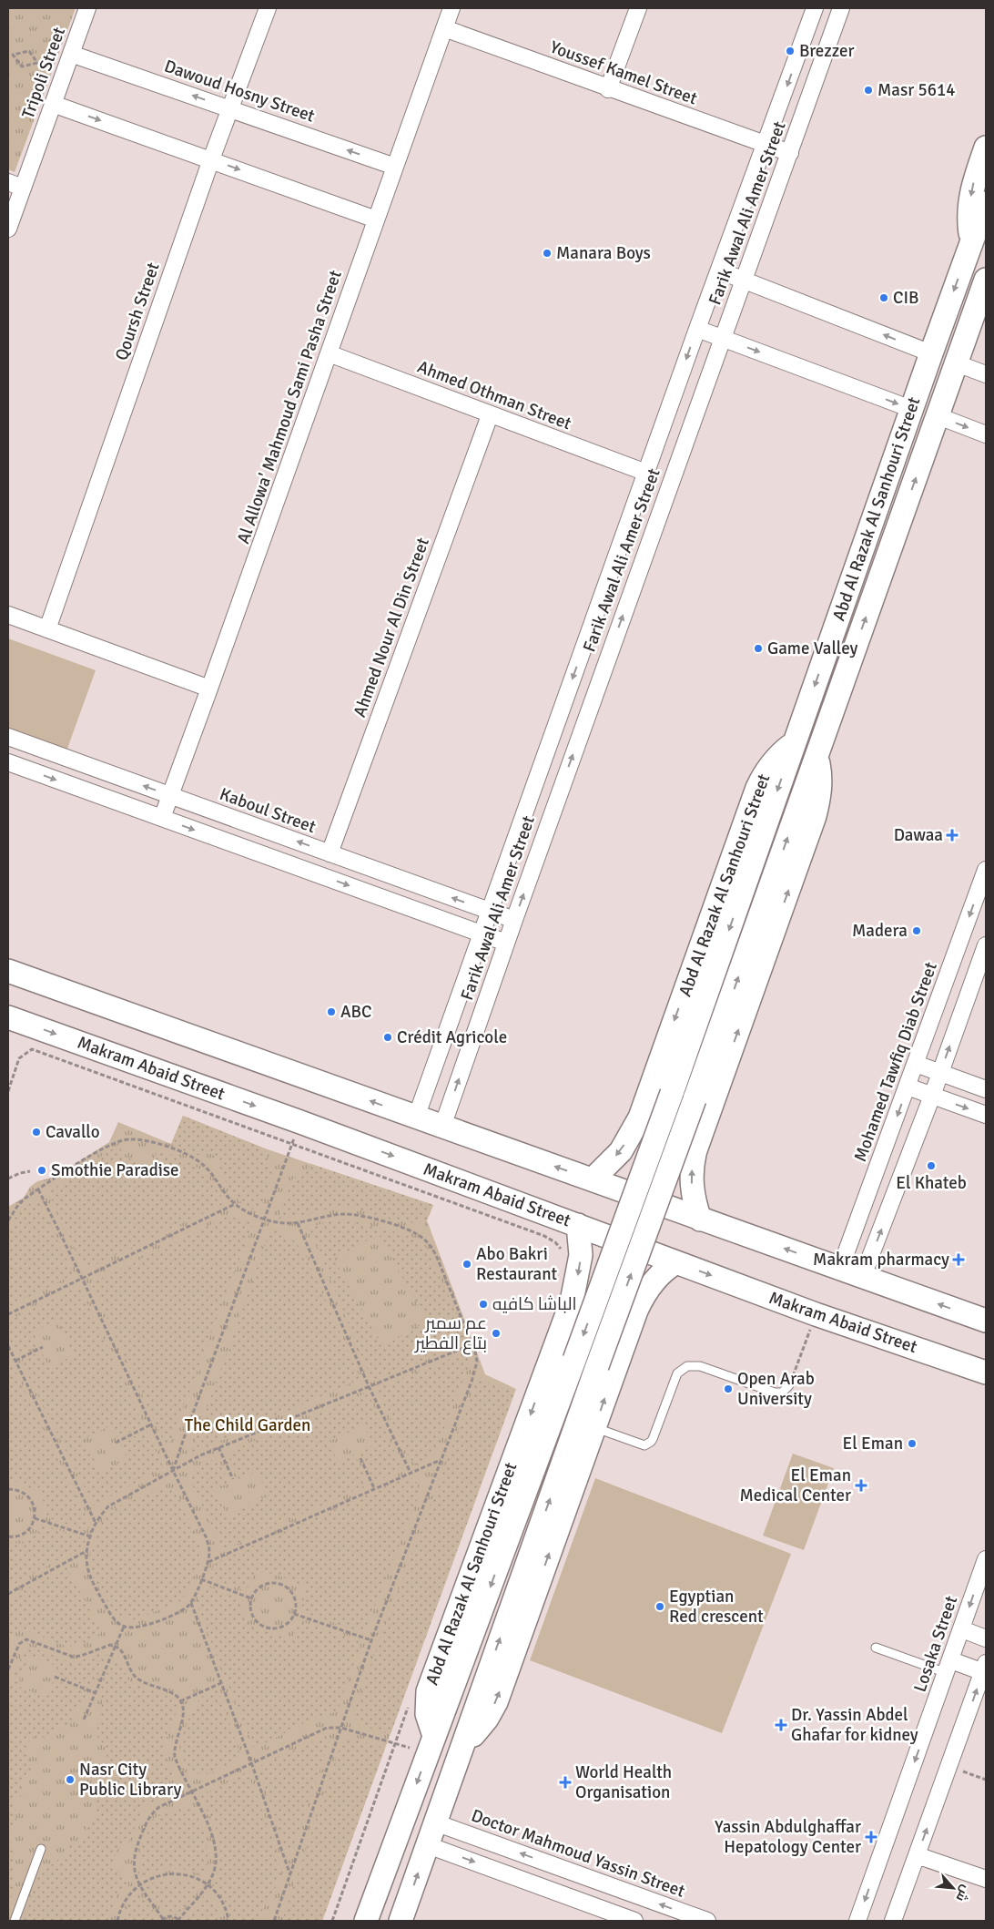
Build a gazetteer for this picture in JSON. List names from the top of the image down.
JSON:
{
  "streets": {
    "street": [
      "Tripoli Street",
      "Youssef Kamel Street",
      "Dawoud Hosny Street",
      "Farik Awal Ali Amer Street",
      "Qoursh Street",
      "Ahmed Othman Street",
      "Al Allowa' Mahmoud Sami Pasha Street",
      "Abd Al Razak Al Sanhouri Street",
      "Ahmed Nour Al Din Street",
      "Kaboul Street",
      "Mohamed Tawfiq Diab Street",
      "Makram Abaid Street",
      "Losaka Street",
      "Doctor Mahmoud Yassin Street"
    ]
  },
  "crossings": [
    ["Tripoli Street", "Dawoud Hosny Street"],
    ["Youssef Kamel Street", "Farik Awal Ali Amer Street"],
    ["Youssef Kamel Street", "Al Allowa' Mahmoud Sami Pasha Street"],
    ["Dawoud Hosny Street", "Qoursh Street"],
    ["Dawoud Hosny Street", "Al Allowa' Mahmoud Sami Pasha Street"],
    ["Farik Awal Ali Amer Street", "Ahmed Othman Street"],
    ["Farik Awal Ali Amer Street", "Kaboul Street"],
    ["Ahmed Othman Street", "Al Allowa' Mahmoud Sami Pasha Street"],
    ["Ahmed Othman Street", "Ahmed Nour Al Din Street"],
    ["Al Allowa' Mahmoud Sami Pasha Street", "Kaboul Street"],
    ["Abd Al Razak Al Sanhouri Street", "Makram Abaid Street"],
    ["Ahmed Nour Al Din Street", "Kaboul Street"]
  ],
  "parks": ["The Child Garden"],
  "places": {
    "other": [
      "Brezzer",
      "Masr 5614",
      "Manara Boys",
      "CIB",
      "Game Valley",
      "Madera",
      "ABC",
      "Crédit Agricole",
      "Cavallo",
      "El Khateb",
      "Smothie Paradise",
      "Abo Bakri Restaurant",
      "الباشا كافيه",
      "عم سمير بتاع الفطير",
      "Open Arab University",
      "El Eman",
      "Egyptian Red crescent",
      "Nasr City Public Library"
    ],
    "health": [
      "Dawaa",
      "Makram pharmacy",
      "El Eman Medical Center",
      "Dr. Yassin Abdel Ghafar for kidney",
      "World Health Organisation",
      "Yassin Abdulghaffar Hepatology Center"
    ]
  },
  "north": "bottom right"
}
